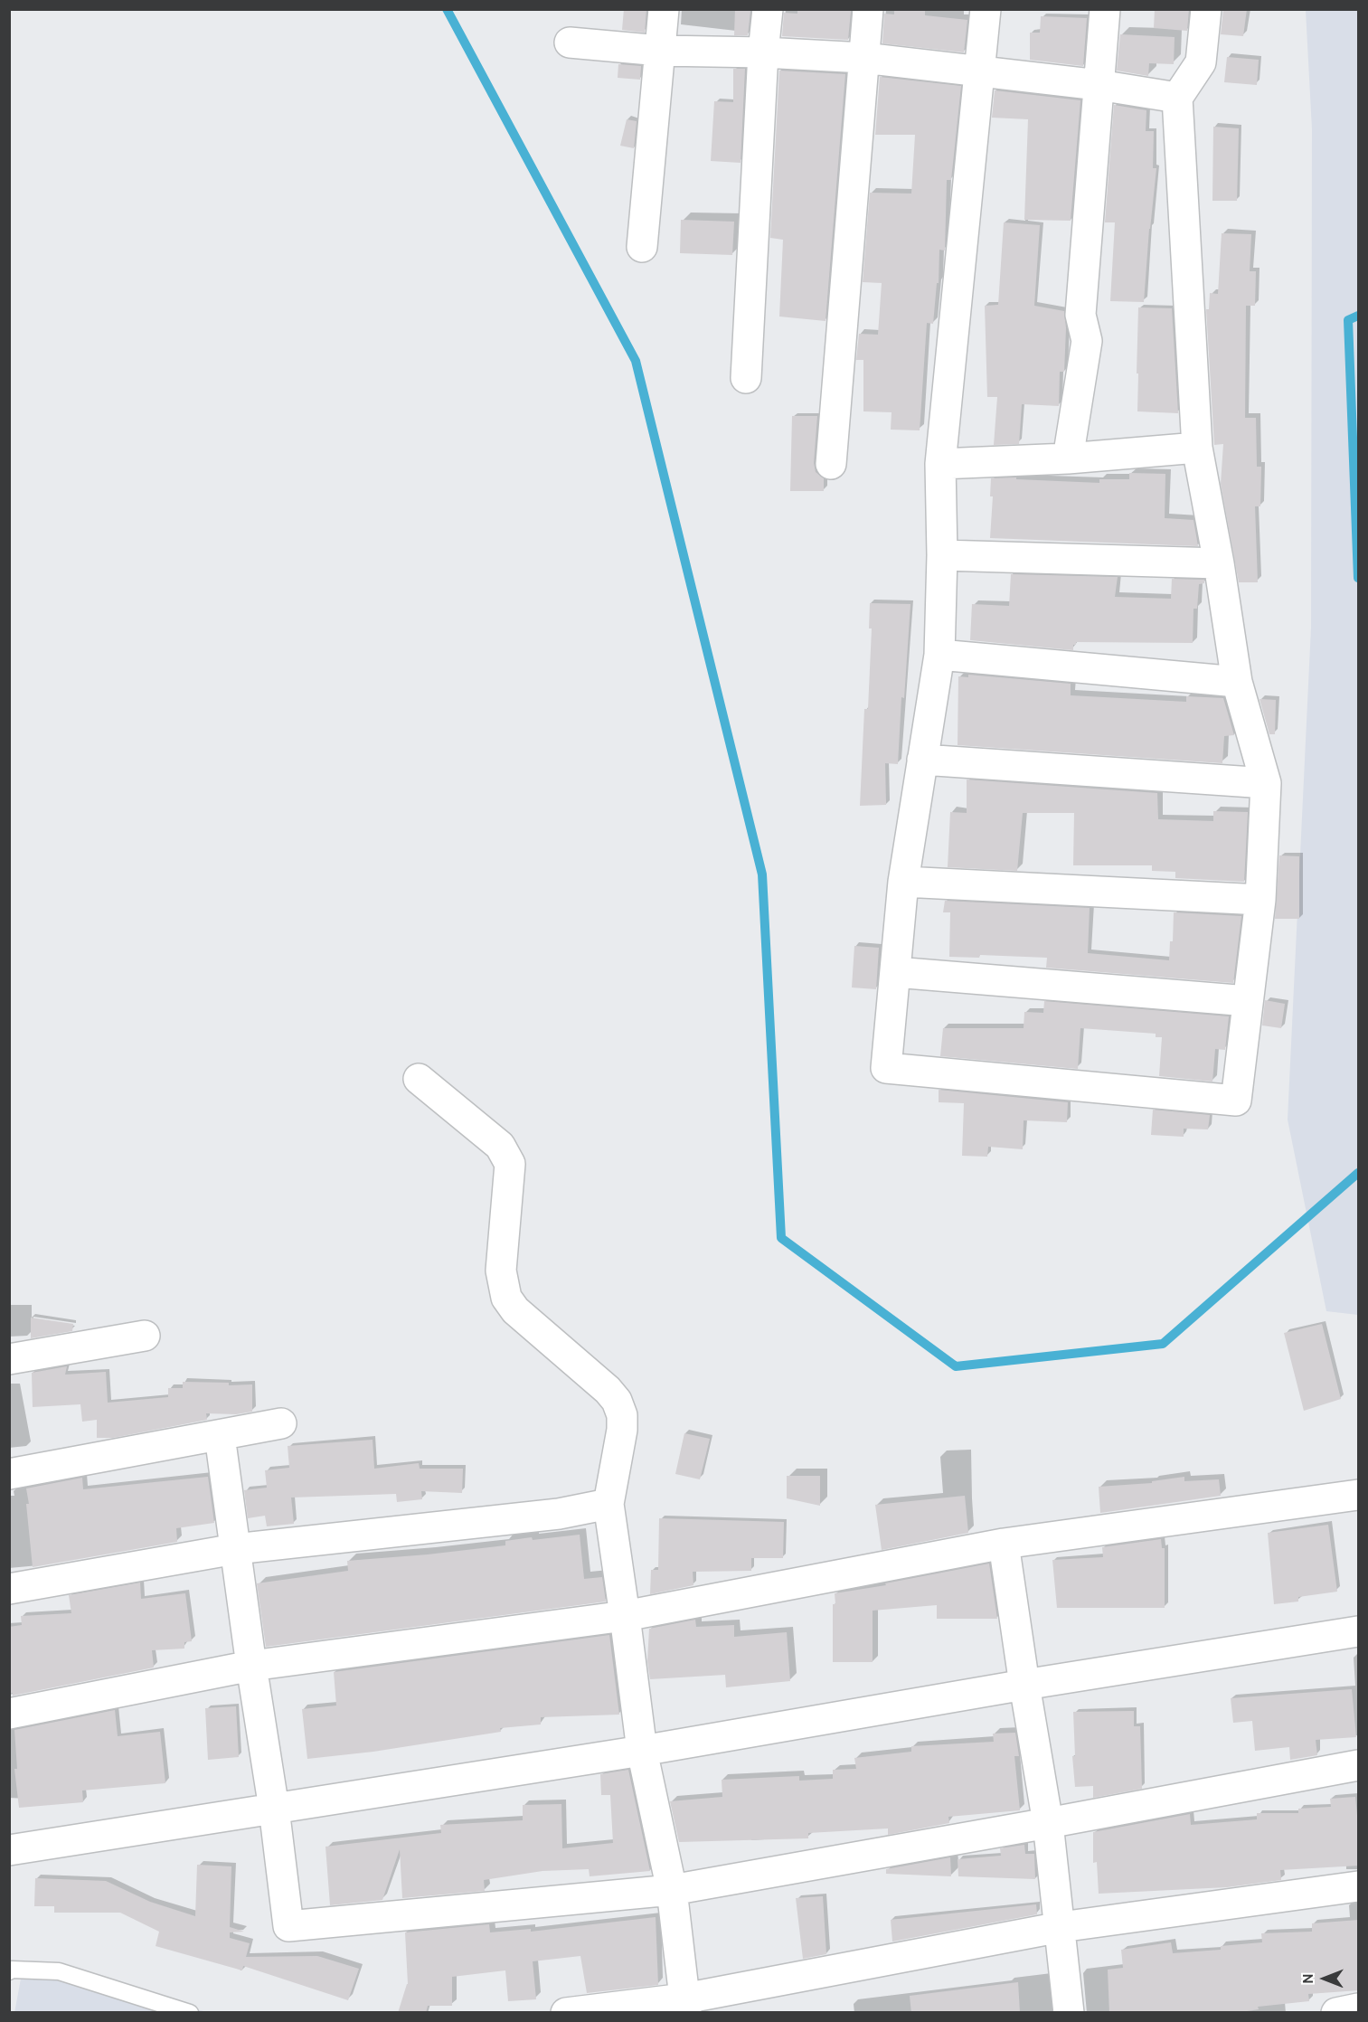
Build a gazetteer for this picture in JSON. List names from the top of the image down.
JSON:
{
  "north": "left"
}
